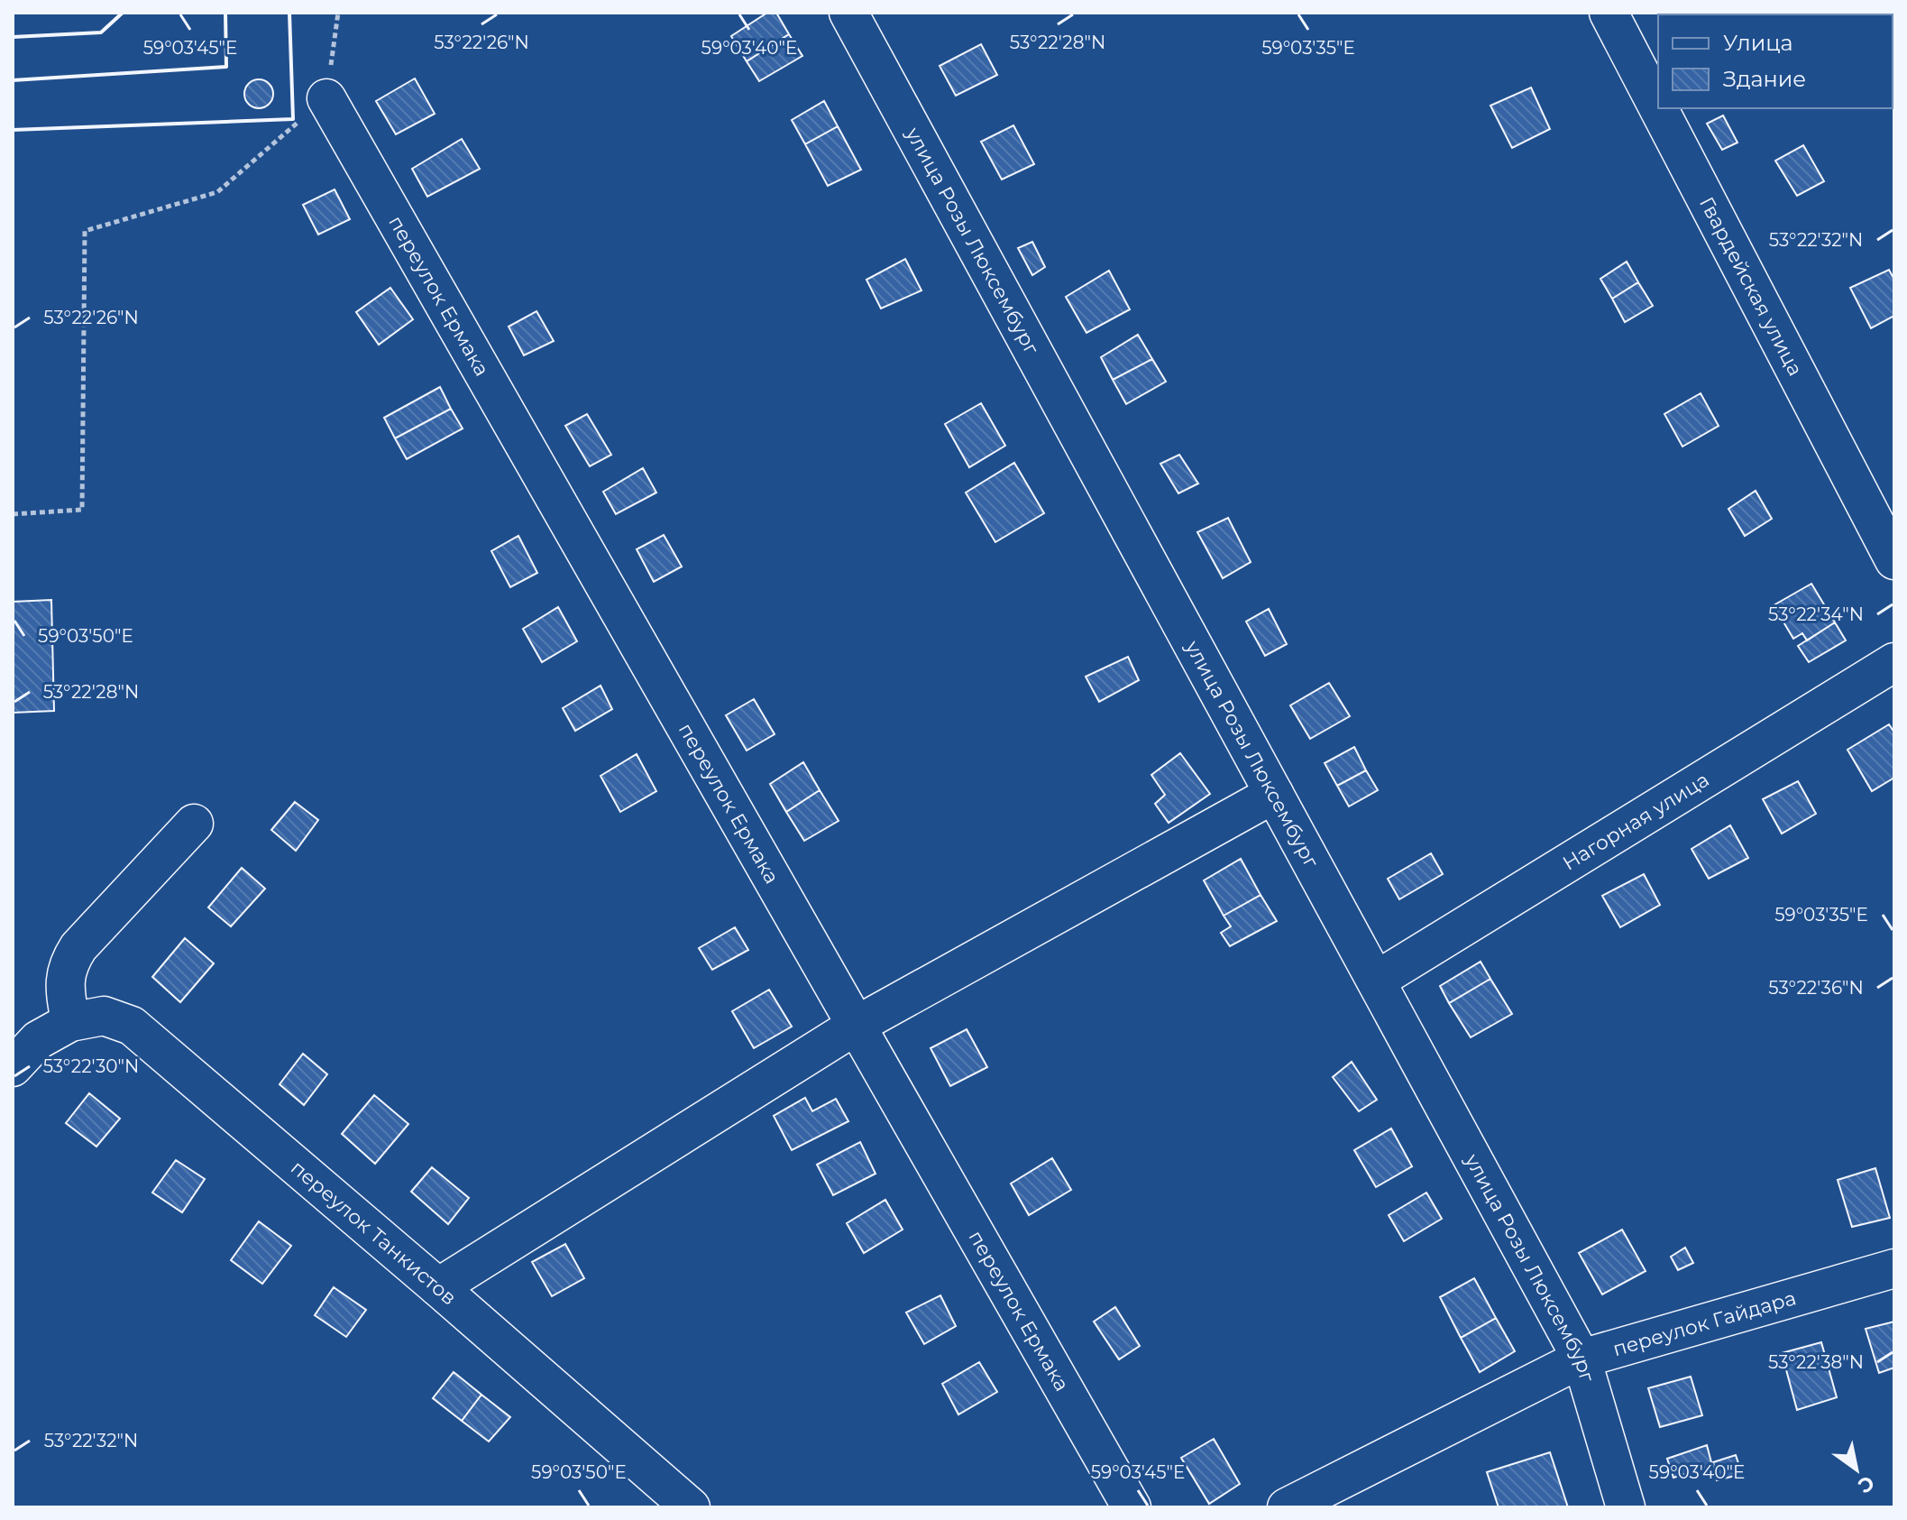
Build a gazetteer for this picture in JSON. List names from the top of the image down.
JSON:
{
  "streets": {
    "street": [
      "улица Розы Люксембург",
      "Гвардейская улица",
      "переулок Ермака",
      "Нагорная улица",
      "переулок Танкистов",
      "переулок Гайдара"
    ]
  },
  "crossings": [
    ["улица Розы Люксембург", "Нагорная улица"],
    ["улица Розы Люксембург", "переулок Гайдара"]
  ],
  "legend": ["Улица", "Здание"],
  "north": "bottom right",
  "coordinates": [
    "53°22'26\"N",
    "53°22'28\"N",
    "59°03'45\"E",
    "59°03'40\"E",
    "59°03'35\"E",
    "53°22'32\"N",
    "53°22'34\"N",
    "59°03'50\"E",
    "53°22'36\"N",
    "53°22'30\"N",
    "53°22'38\"N"
  ]
}
